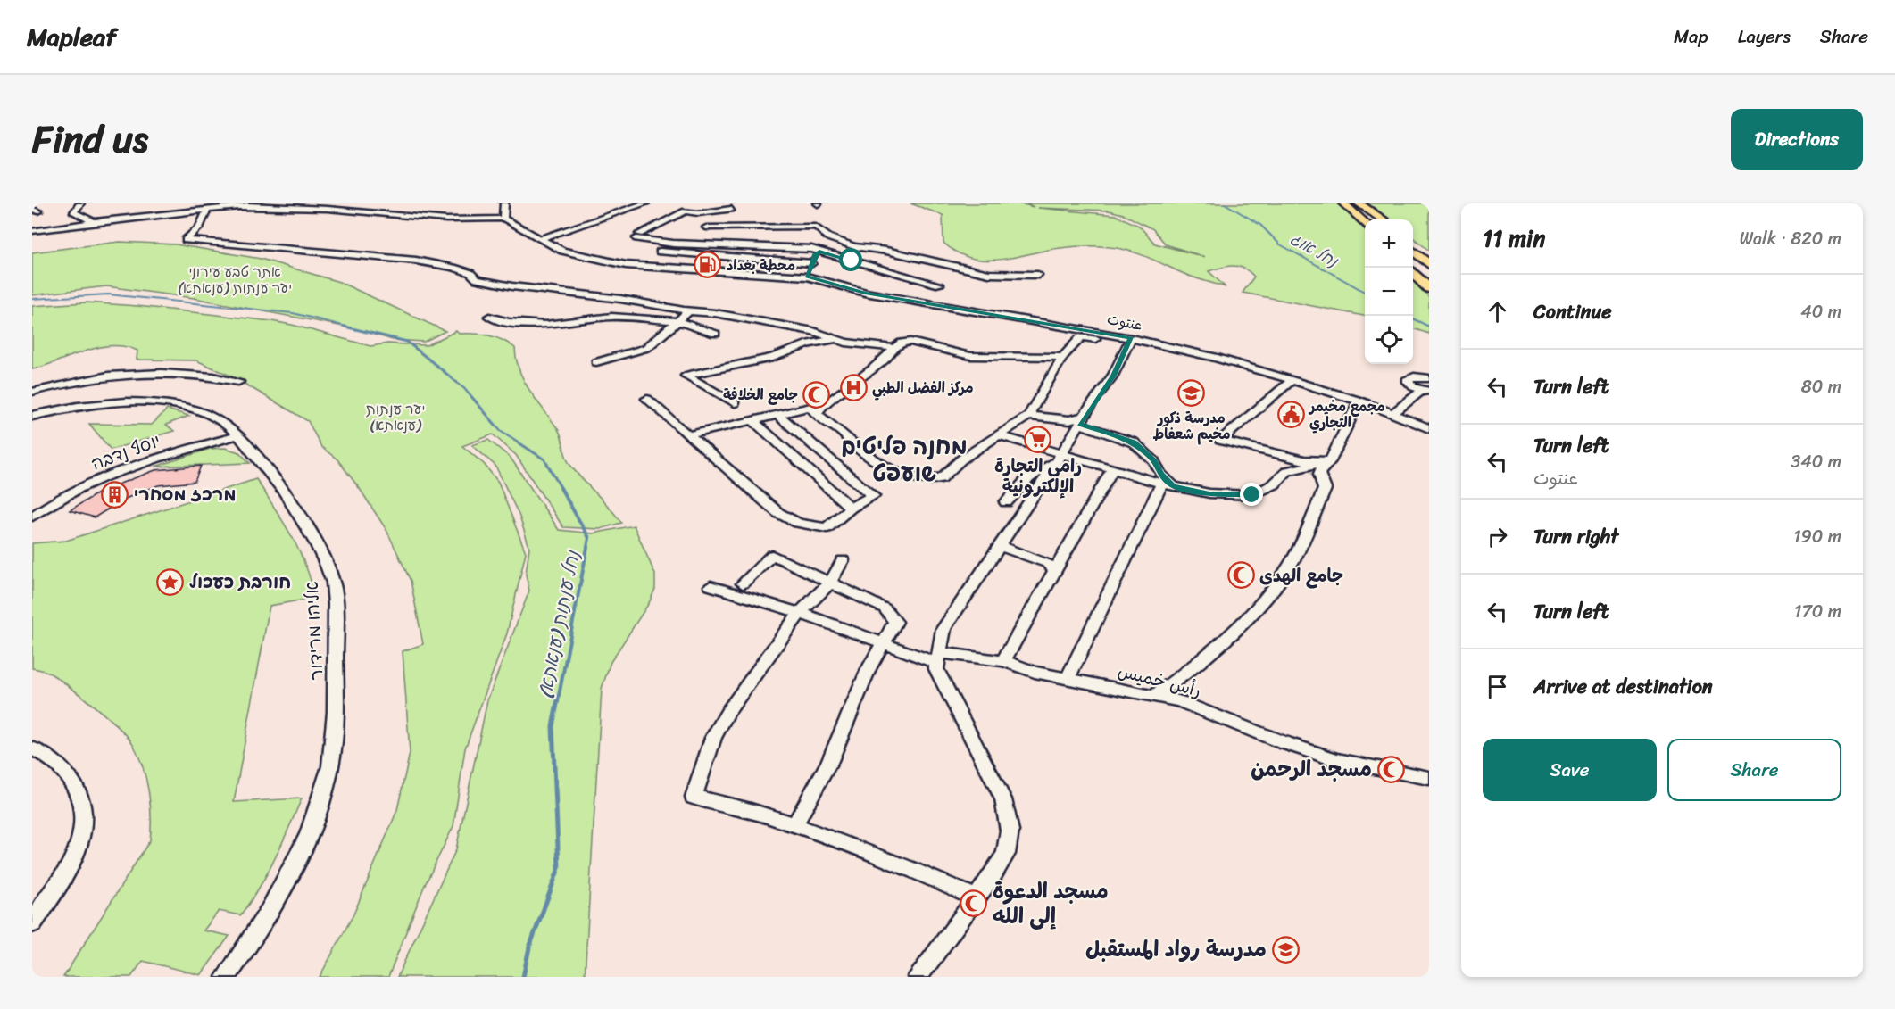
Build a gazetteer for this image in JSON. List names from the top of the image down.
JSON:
{
  "streets": {
    "street": [
      "عنتوت",
      "יוסף נדבה",
      "אליהו מרידור",
      "رأس خميس"
    ]
  },
  "crossings": [
    ["יוסף נדבה", "אליהו מרידור"]
  ],
  "districts": ["מחנה פליטים שועפט"],
  "water": ["נחל אוג", "נחל ענתות (ענאתא)"],
  "parks": ["אתר טבע עירוני יער ענתות (ענאתא)", "יער ענתות (ענאתא)"],
  "places": {
    "fuel station": ["محطة بغداد"],
    "hospital": ["مركز الفضل الطبي"],
    "school or university": ["مدرسة ذكور مخيم شعفاط", "مدرسة رواد المستقبل"],
    "mosque": [
      "جامع الخلافة",
      "جامع الهدى",
      "مسجد الرحمن",
      "مسجد الدعوة إلى الله"
    ],
    "public building": ["مجمع مخيمر التجاري"],
    "supermarket": ["رامي التجارة الإلكترونية"],
    "building": ["מרכז מסחרי"],
    "place": ["חורבת כעכול"]
  },
  "page": {
    "header": "Mapleaf",
    "nav": ["Map", "Layers", "Share"],
    "title": "Find us",
    "buttons": [
      "Directions",
      ["Save", "Share"]
    ],
    "heading": ["11 min", "Walk · 820 m"],
    "map_buttons": ["+", "−"],
    "list": [
      ["Continue", "40 m"],
      ["Turn left", "80 m"],
      ["Turn left", "عنتوت", "340 m"],
      ["Turn right", "190 m"],
      ["Turn left", "170 m"],
      "Arrive at destination"
    ]
  }
}
